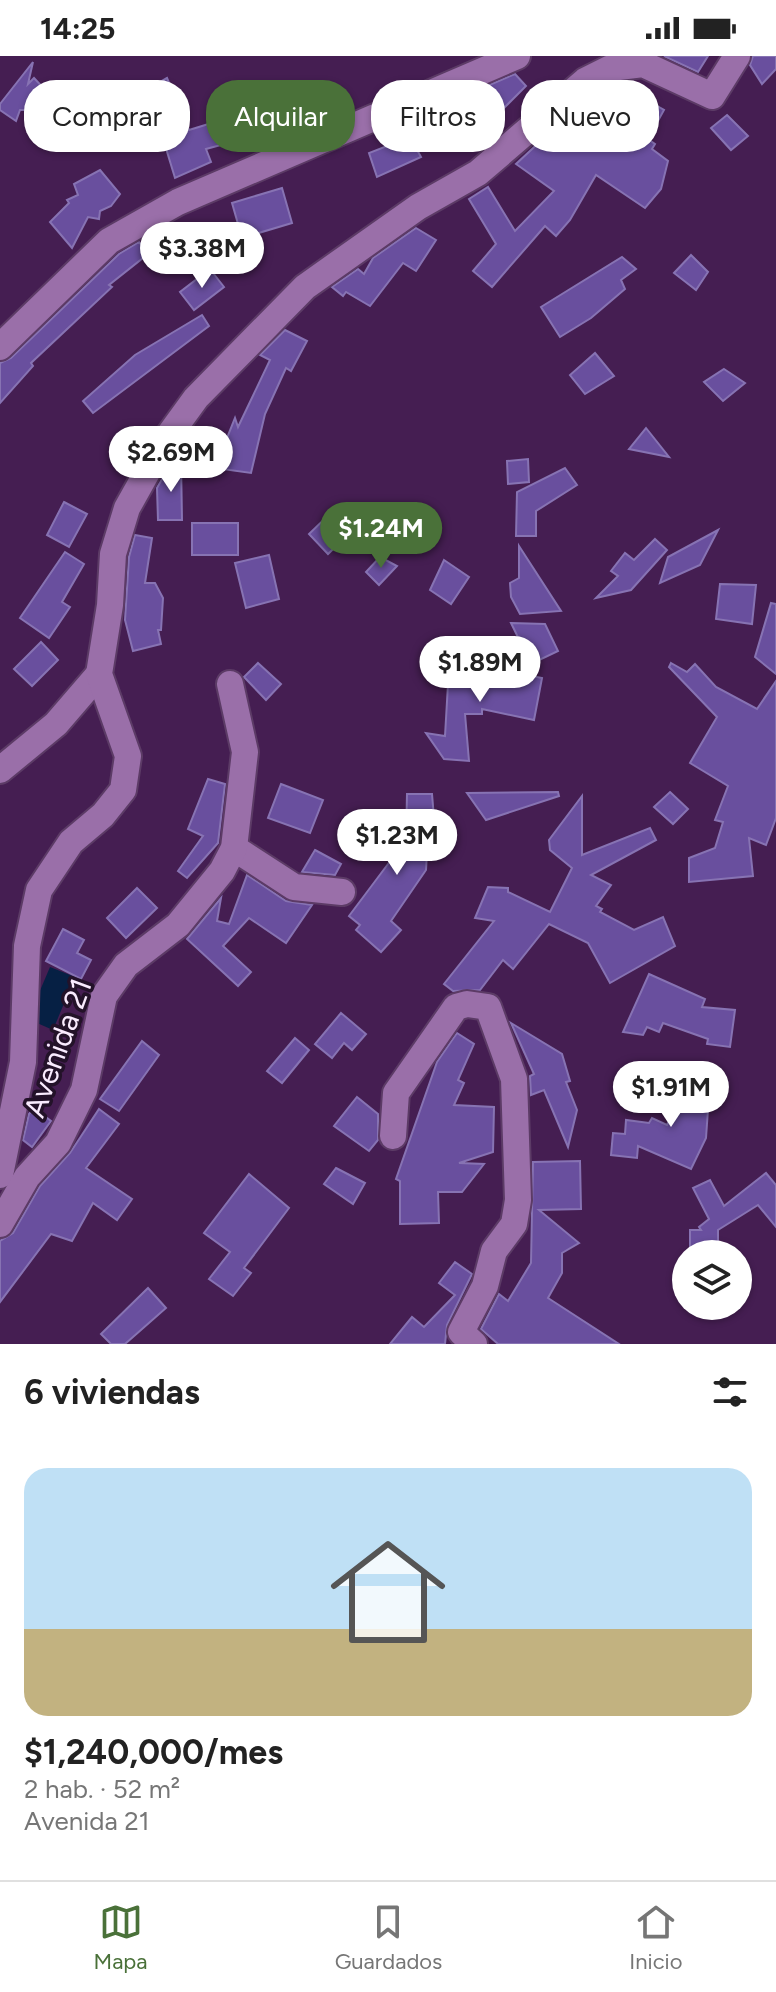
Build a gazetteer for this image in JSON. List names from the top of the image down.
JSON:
{
  "streets": {
    "street": ["Avenida 21"]
  },
  "page": {
    "status": "14:25",
    "chip": [
      "Comprar",
      "Alquilar",
      "Filtros",
      "Nuevo"
    ],
    "price": [
      "$3.38M",
      "$2.69M",
      "$1.24M",
      "$1.89M",
      "$1.23M",
      "$1.91M"
    ],
    "heading": "6 viviendas",
    "list": [
      {
        "name": "$1,240,000/mes",
        "note": "2 hab. · 52 m² · Avenida 21"
      }
    ],
    "tabs": ["Mapa", "Guardados", "Inicio"]
  }
}
